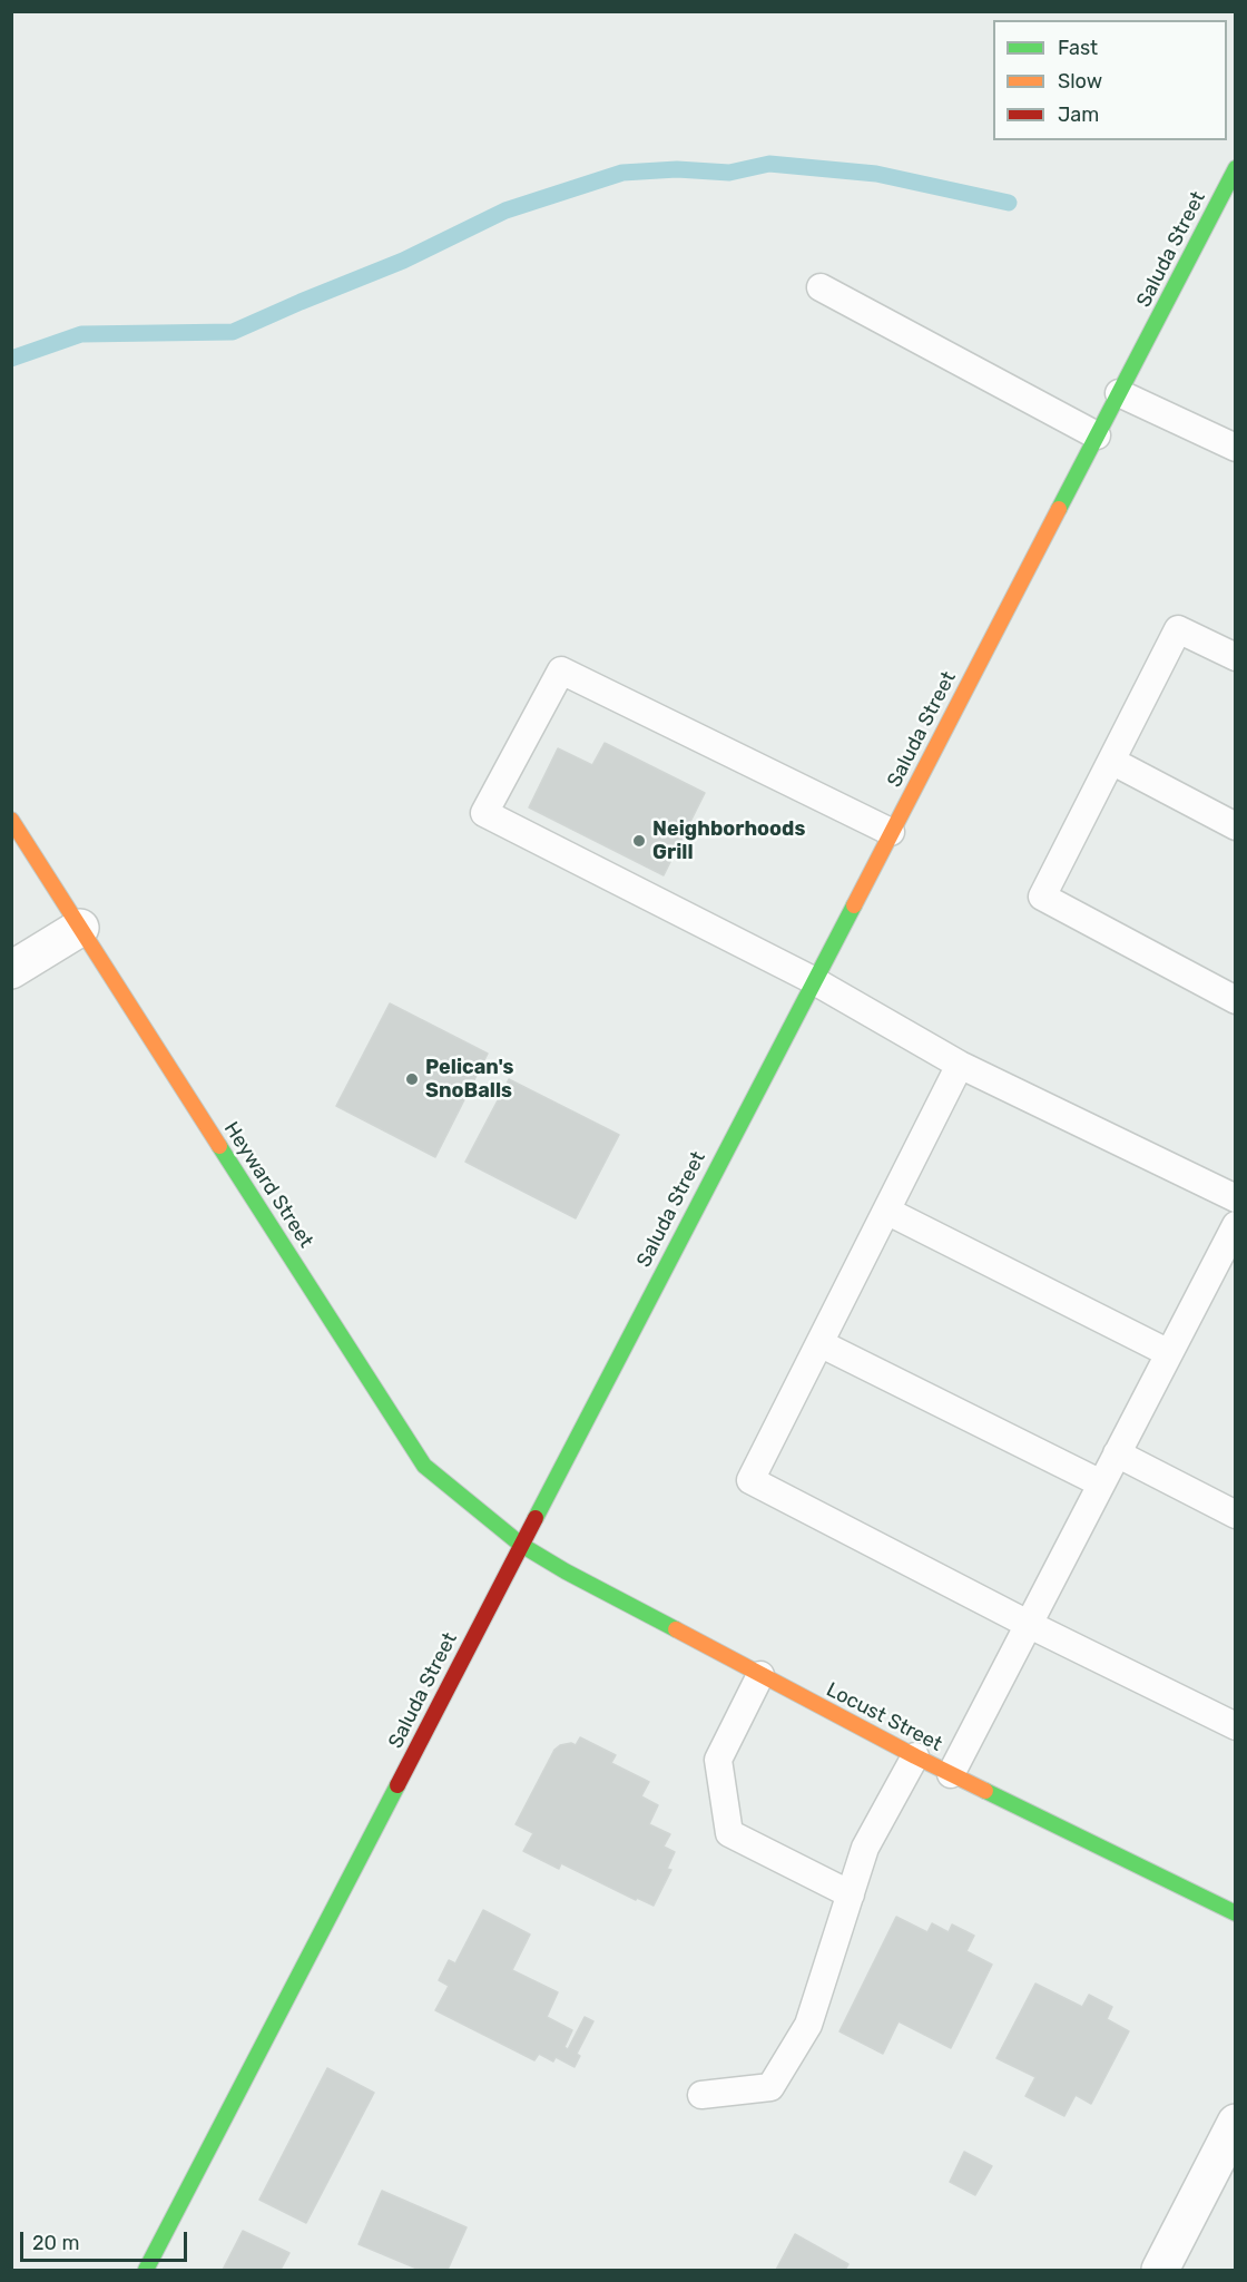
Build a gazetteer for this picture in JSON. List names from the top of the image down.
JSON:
{
  "streets": {
    "main road": ["Saluda Street", "Heyward Street", "Locust Street"]
  },
  "crossings": [
    ["Saluda Street", "Heyward Street"],
    ["Saluda Street", "Locust Street"],
    ["Heyward Street", "Locust Street"]
  ],
  "places": ["Neighborhoods Grill", "Pelican's SnoBalls"],
  "legend": ["Fast", "Slow", "Jam"],
  "scale_bar": "20 m"
}
